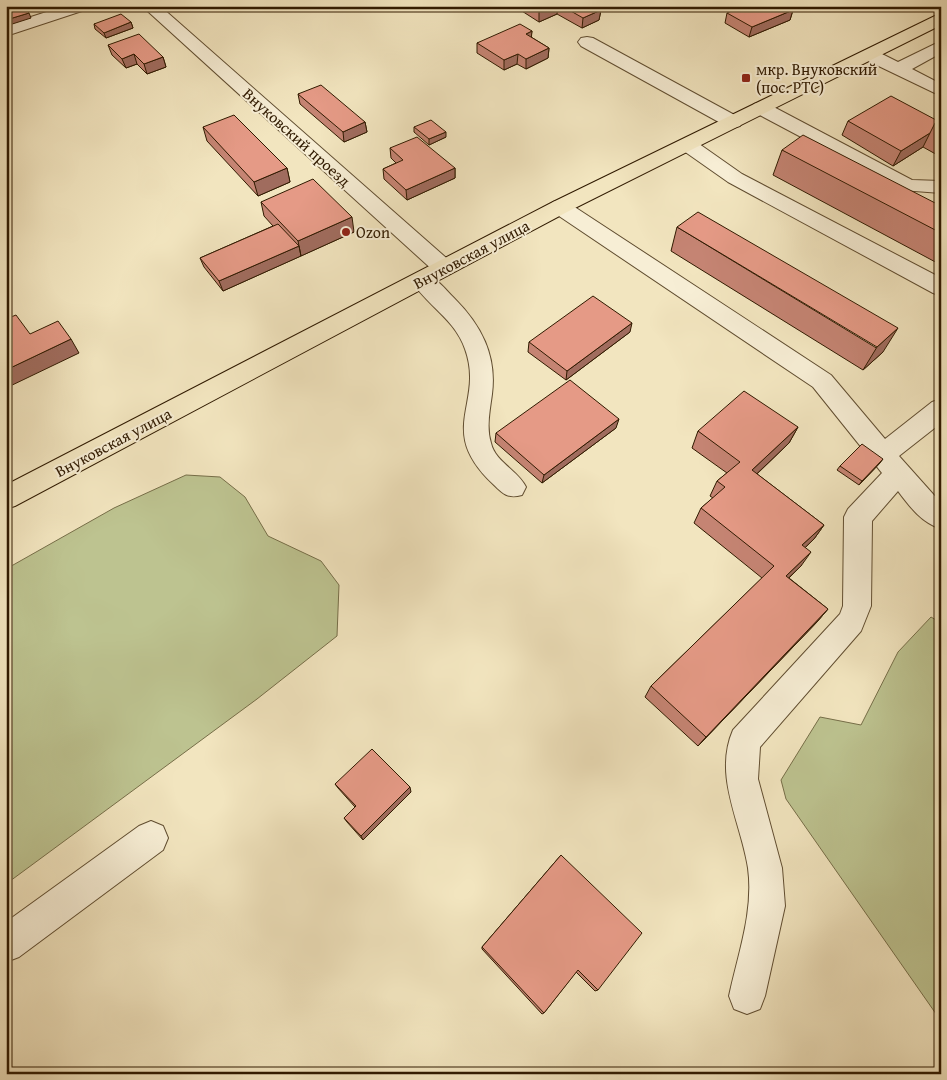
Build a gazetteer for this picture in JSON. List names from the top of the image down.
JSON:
{
  "streets": {
    "main road": ["Внуковская улица"],
    "street": ["Внуковский проезд"]
  },
  "crossings": [
    ["Внуковский проезд", "Внуковская улица"]
  ],
  "places": {
    "transit": ["мкр. Внуковский (пос. РТС)"],
    "other": ["Ozon"]
  }
}
